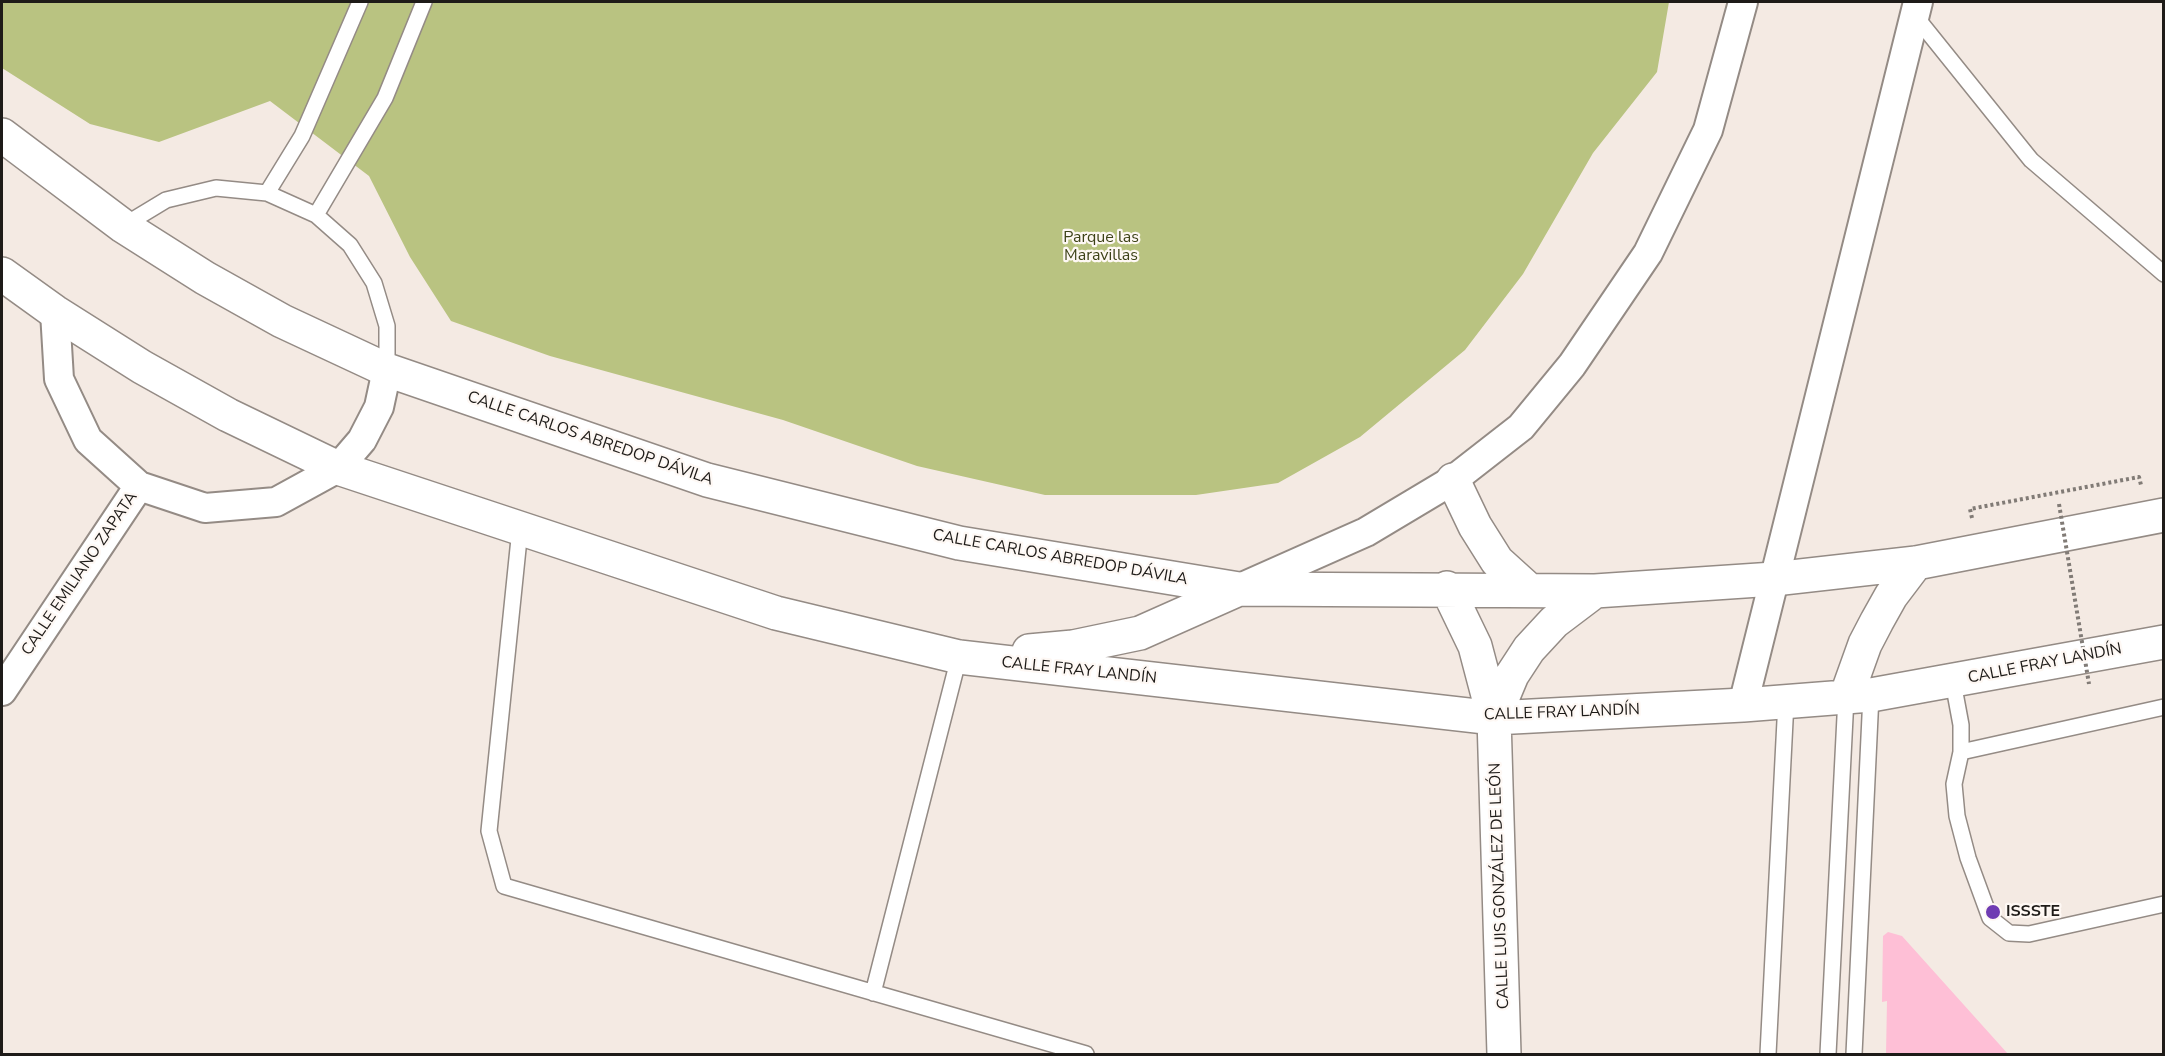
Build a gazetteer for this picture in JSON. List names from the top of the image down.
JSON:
{
  "streets": {
    "main road": ["CALLE CARLOS ABREDOP DÁVILA", "CALLE FRAY LANDÍN", "CALLE LUIS GONZÁLEZ DE LEÓN"],
    "street": ["CALLE EMILIANO ZAPATA"]
  },
  "crossings": [
    ["CALLE FRAY LANDÍN", "CALLE LUIS GONZÁLEZ DE LEÓN"]
  ],
  "parks": ["Parque las Maravillas"],
  "places": ["ISSSTE"]
}
